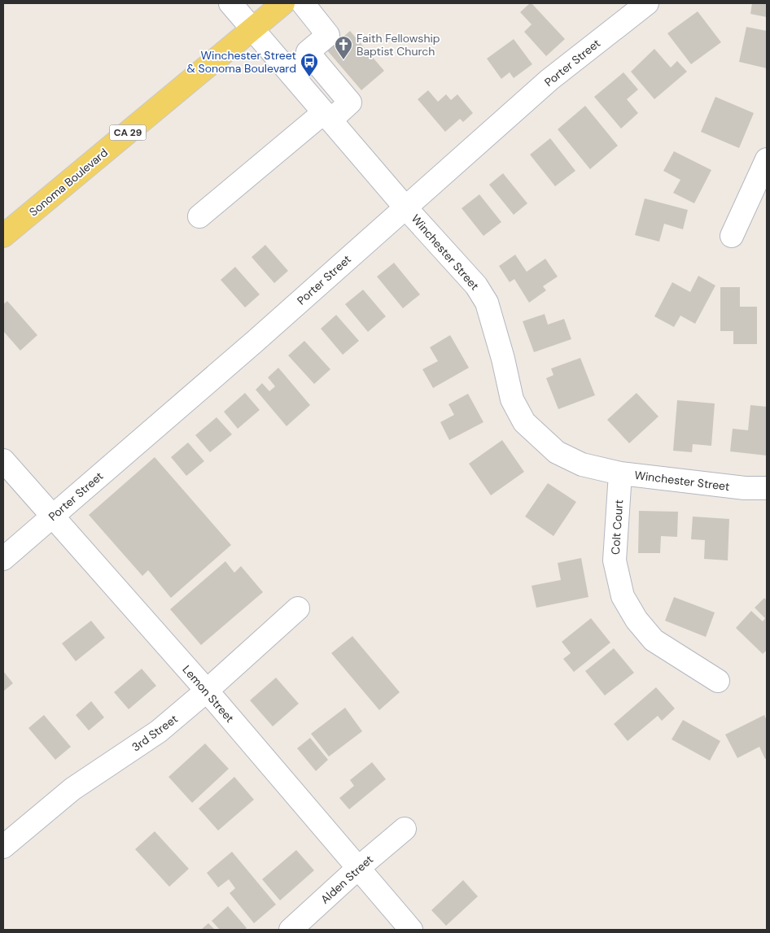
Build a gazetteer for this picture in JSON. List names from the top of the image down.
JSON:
{
  "streets": {
    "main road": ["CA 29", "Sonoma Boulevard"],
    "street": [
      "Porter Street",
      "Winchester Street",
      "Colt Court",
      "Lemon Street",
      "3rd Street",
      "Alden Street"
    ]
  },
  "crossings": [
    ["Porter Street", "Winchester Street"],
    ["Porter Street", "Lemon Street"],
    ["Sonoma Boulevard", "Winchester Street"],
    ["Winchester Street", "Colt Court"],
    ["Lemon Street", "3rd Street"],
    ["Lemon Street", "Alden Street"]
  ],
  "places": {
    "church": ["Faith Fellowship Baptist Church"],
    "bus stop": ["Winchester Street & Sonoma Boulevard"]
  }
}
